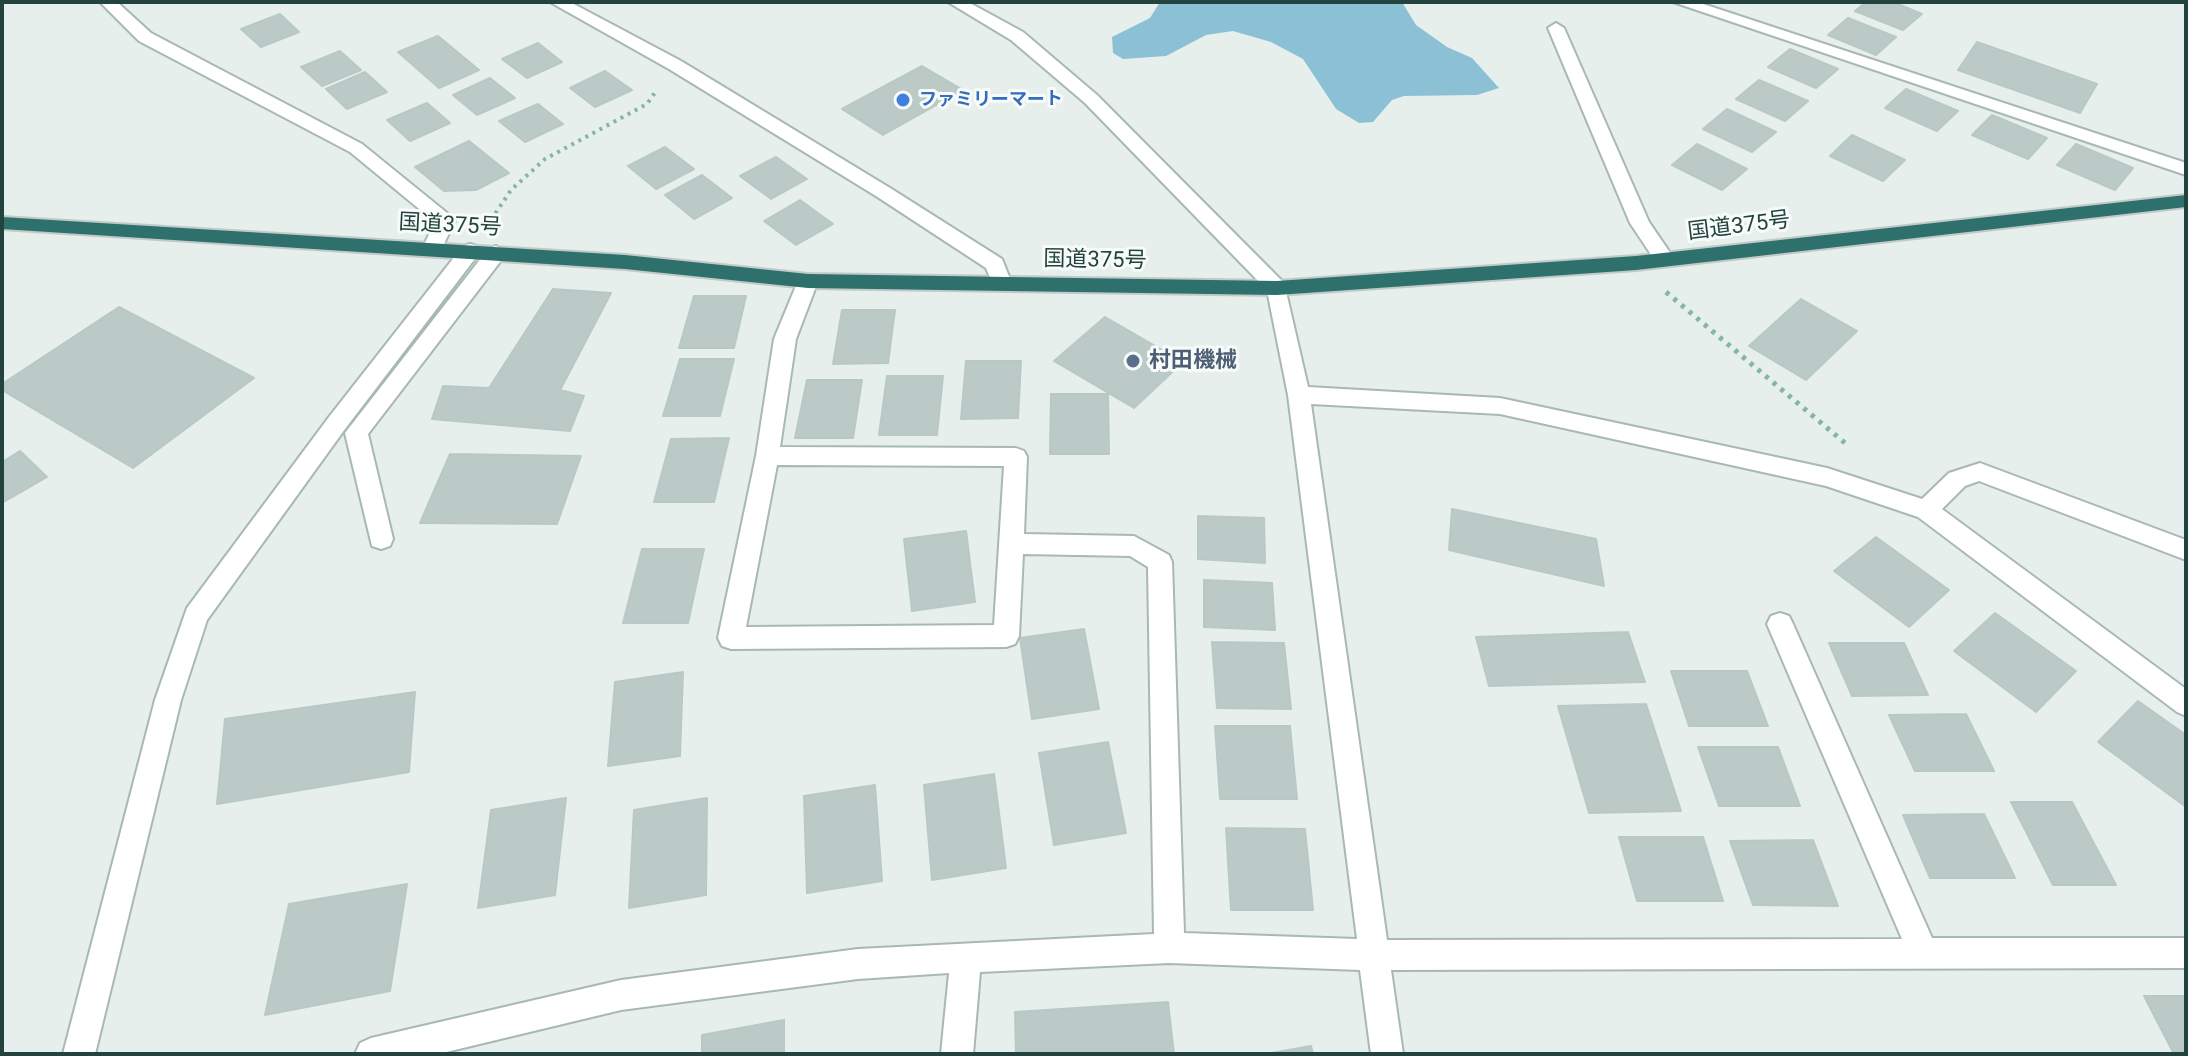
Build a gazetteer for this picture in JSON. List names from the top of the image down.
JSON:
{
  "streets": {
    "highway": ["国道375号"]
  },
  "places": ["ファミリーマート", "村田機械"]
}
